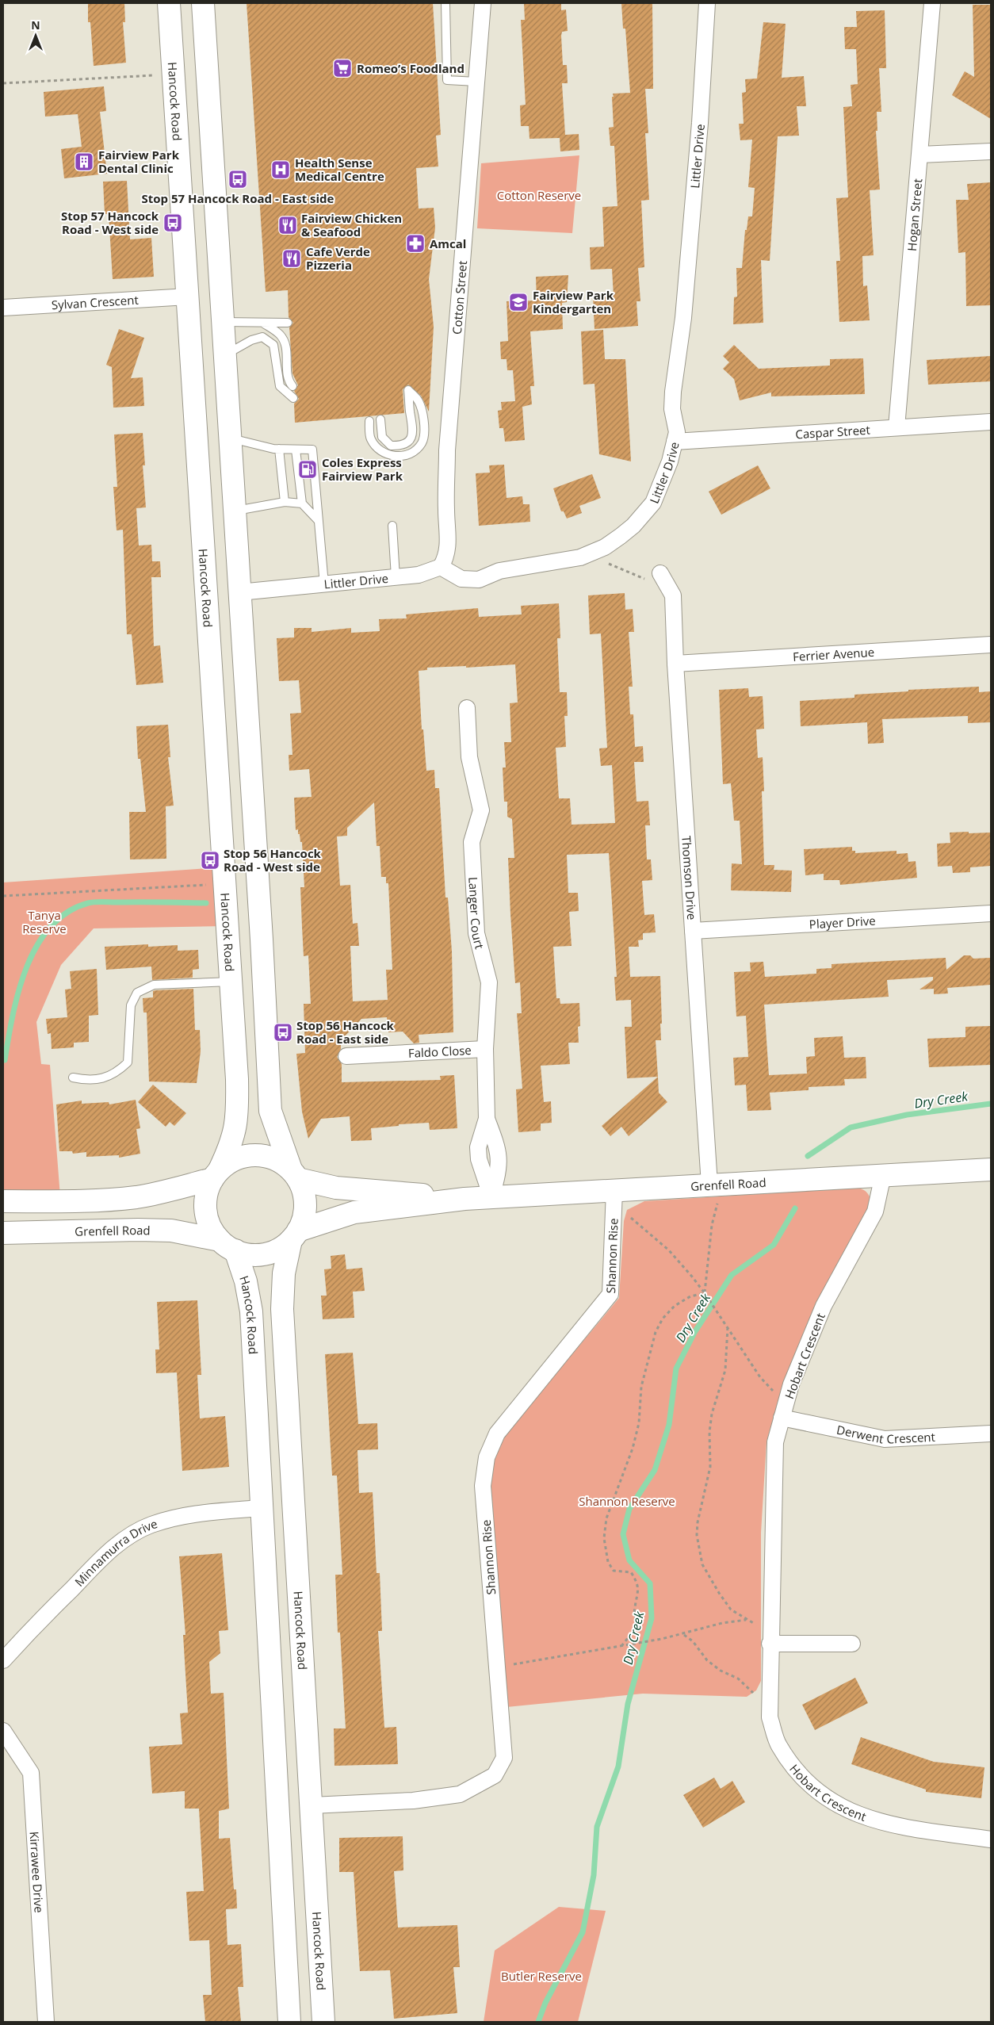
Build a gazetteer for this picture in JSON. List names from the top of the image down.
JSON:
{
  "streets": {
    "main road": ["Hancock Road", "Grenfell Road"],
    "street": [
      "Littler Drive",
      "Hogan Street",
      "Cotton Street",
      "Sylvan Crescent",
      "Caspar Street",
      "Ferrier Avenue",
      "Thomson Drive",
      "Langer Court",
      "Player Drive",
      "Faldo Close",
      "Shannon Rise",
      "Hobart Crescent",
      "Derwent Crescent",
      "Minnamurra Drive",
      "Kirrawee Drive"
    ]
  },
  "crossings": [
    ["Hancock Road", "Sylvan Crescent"],
    ["Hancock Road", "Grenfell Road"],
    ["Hancock Road", "Shannon Rise"],
    ["Hancock Road", "Minnamurra Drive"],
    ["Littler Drive", "Cotton Street"],
    ["Littler Drive", "Caspar Street"],
    ["Hogan Street", "Caspar Street"],
    ["Ferrier Avenue", "Thomson Drive"],
    ["Thomson Drive", "Player Drive"],
    ["Thomson Drive", "Grenfell Road"],
    ["Langer Court", "Faldo Close"],
    ["Langer Court", "Grenfell Road"],
    ["Grenfell Road", "Shannon Rise"],
    ["Grenfell Road", "Hobart Crescent"],
    ["Hobart Crescent", "Derwent Crescent"]
  ],
  "water": ["Dry Creek"],
  "parks": [
    "Cotton Reserve",
    "Tanya Reserve",
    "Shannon Reserve",
    "Butler Reserve"
  ],
  "places": {
    "supermarket": ["Romeo’s Foodland"],
    "building": ["Fairview Park Dental Clinic"],
    "hospital": ["Health Sense Medical Centre"],
    "bus stop": [
      "Stop 57 Hancock Road - East side",
      "Stop 57 Hancock Road - West side",
      "Stop 56 Hancock Road - West side",
      "Stop 56 Hancock Road - East side"
    ],
    "restaurant": ["Fairview Chicken & Seafood", "Cafe Verde Pizzeria"],
    "pharmacy": ["Amcal"],
    "school or university": ["Fairview Park Kindergarten"],
    "fuel station": ["Coles Express Fairview Park"]
  },
  "north": "top"
}
